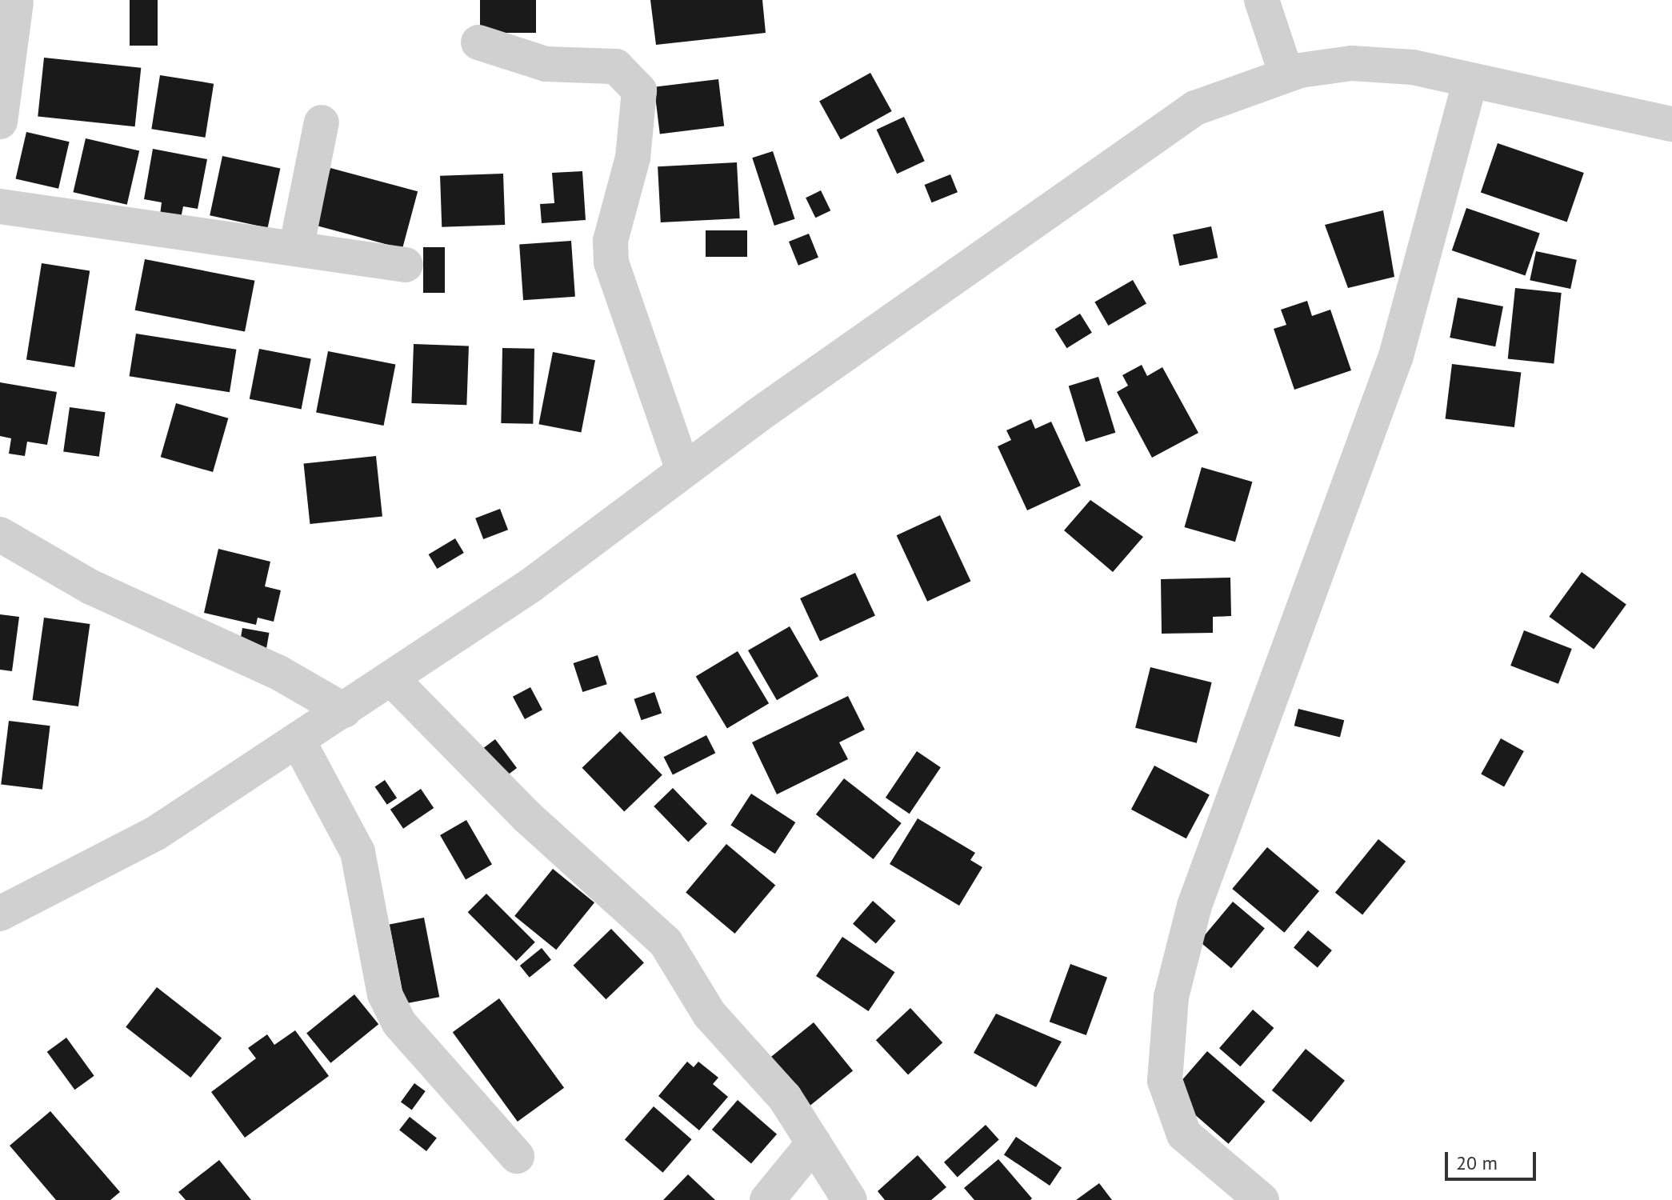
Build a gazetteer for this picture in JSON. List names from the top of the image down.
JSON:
{
  "scale_bar": "20 m"
}
